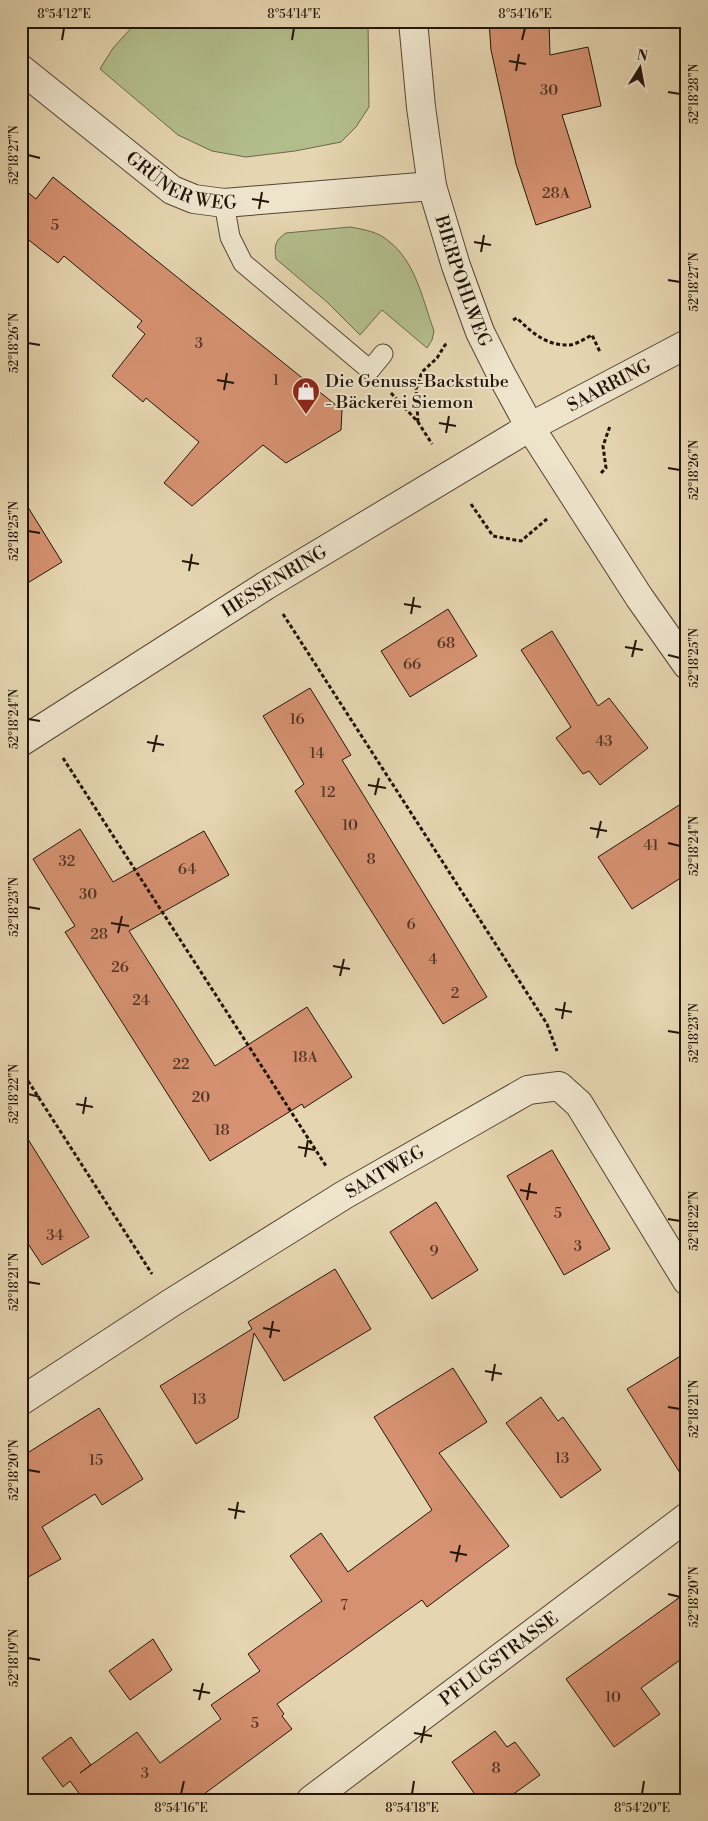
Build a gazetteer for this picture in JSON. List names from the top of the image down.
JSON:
{
  "streets": {
    "street": [
      "GRÜNER WEG",
      "BIERPOHLWEG",
      "SAARRING",
      "HESSENRING",
      "SAATWEG",
      "PFLUGSTRASSE"
    ]
  },
  "crossings": [
    ["GRÜNER WEG", "BIERPOHLWEG"],
    ["BIERPOHLWEG", "SAARRING"],
    ["BIERPOHLWEG", "HESSENRING"],
    ["SAARRING", "HESSENRING"]
  ],
  "places": {
    "shop": ["Die Genuss-Backstube - Bäckerei Siemon"]
  },
  "house_numbers": [
    "30",
    "28A",
    "5",
    "3",
    "1",
    "68",
    "66",
    "16",
    "43",
    "14",
    "12",
    "10",
    "41",
    "8",
    "32",
    "64",
    "30",
    "6",
    "28",
    "4",
    "26",
    "2",
    "24",
    "18A",
    "22",
    "20",
    "18",
    "5",
    "34",
    "3",
    "9",
    "13",
    "13",
    "15",
    "7",
    "10",
    "5",
    "8",
    "3"
  ],
  "north": "top",
  "coordinates": [
    "8°54'12\"E",
    "8°54'14\"E",
    "8°54'16\"E",
    "52°18'28\"N",
    "52°18'27\"N",
    "52°18'26\"N",
    "52°18'25\"N",
    "52°18'24\"N",
    "52°18'23\"N",
    "52°18'22\"N",
    "52°18'21\"N",
    "52°18'20\"N",
    "52°18'19\"N",
    "8°54'18\"E",
    "8°54'20\"E"
  ]
}
